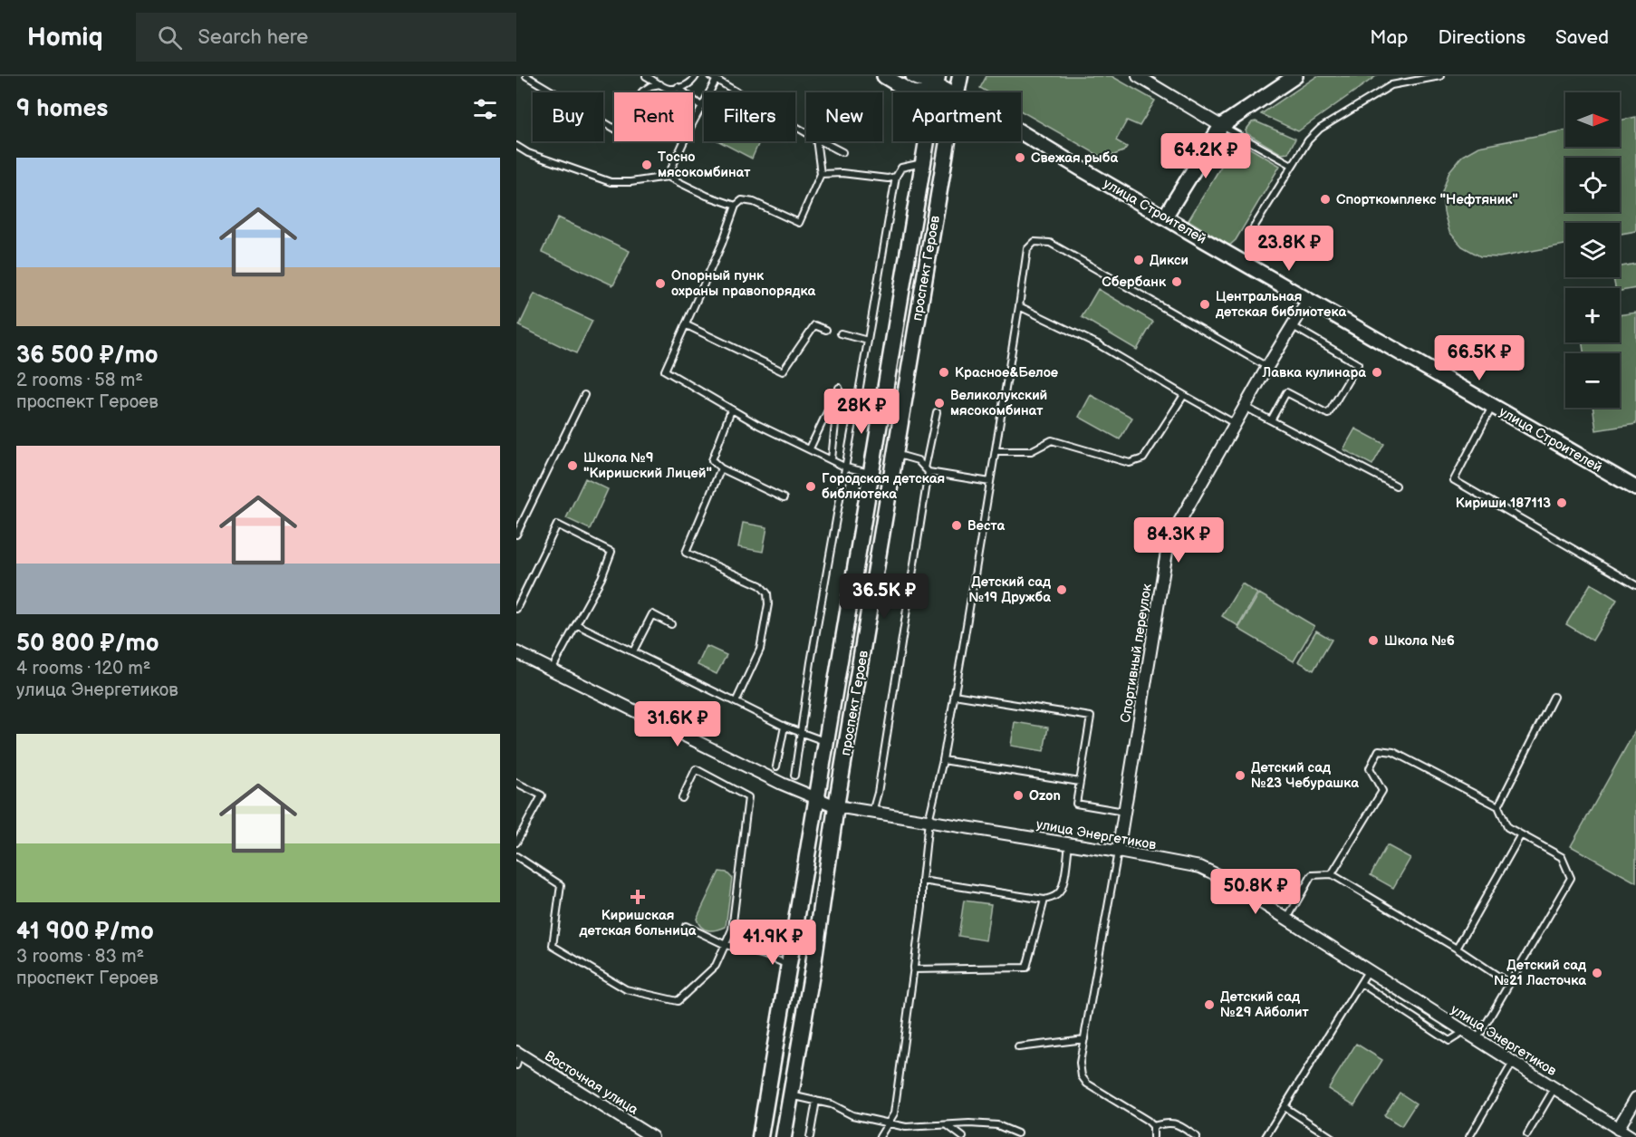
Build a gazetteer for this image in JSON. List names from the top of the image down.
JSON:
{
  "streets": {
    "main road": ["проспект Героев"],
    "street": [
      "улица Строителей",
      "Спортивный переулок",
      "улица Энергетиков",
      "Восточная улица"
    ]
  },
  "crossings": [
    ["улица Строителей", "проспект Героев"],
    ["улица Строителей", "Спортивный переулок"],
    ["проспект Героев", "улица Энергетиков"],
    ["Спортивный переулок", "улица Энергетиков"]
  ],
  "places": {
    "other": [
      "Свежая рыба",
      "Тосно мясокомбинат",
      "Спорткомплекс \"Нефтяник\"",
      "Дикси",
      "Сбербанк",
      "Опорный пунк охраны правопорядка",
      "Центральная детская библиотека",
      "Красное&Белое",
      "Лавка кулинара",
      "Великолукский мясокомбинат",
      "Школа №9 \"Киришский Лицей\"",
      "Городская детская библиотека",
      "Кириши 187113",
      "Веста",
      "Детский сад №19 Дружба",
      "Школа №6",
      "Детский сад №23 Чебурашка",
      "Ozon",
      "Детский сад №21 Ласточка",
      "Детский сад №29 Айболит"
    ],
    "health": ["Киришская детская больница"]
  },
  "north": "right",
  "page": {
    "header": "Homiq",
    "search": "Search here",
    "nav": ["Map", "Directions", "Saved"],
    "heading": "9 homes",
    "map_buttons": ["+", "−"],
    "chip": [
      "Buy",
      "Rent",
      "Filters",
      "New",
      "Apartment"
    ],
    "price": [
      "64.2K ₽",
      "23.8K ₽",
      "66.5K ₽",
      "28K ₽",
      "84.3K ₽",
      "36.5K ₽",
      "31.6K ₽",
      "50.8K ₽",
      "41.9K ₽"
    ],
    "list": [
      {
        "name": "36 500 ₽/mo",
        "note": "2 rooms · 58 m² · проспект Героев"
      },
      {
        "name": "50 800 ₽/mo",
        "note": "4 rooms · 120 m² · улица Энергетиков"
      },
      {
        "name": "41 900 ₽/mo",
        "note": "3 rooms · 83 m² · проспект Героев"
      }
    ]
  }
}
